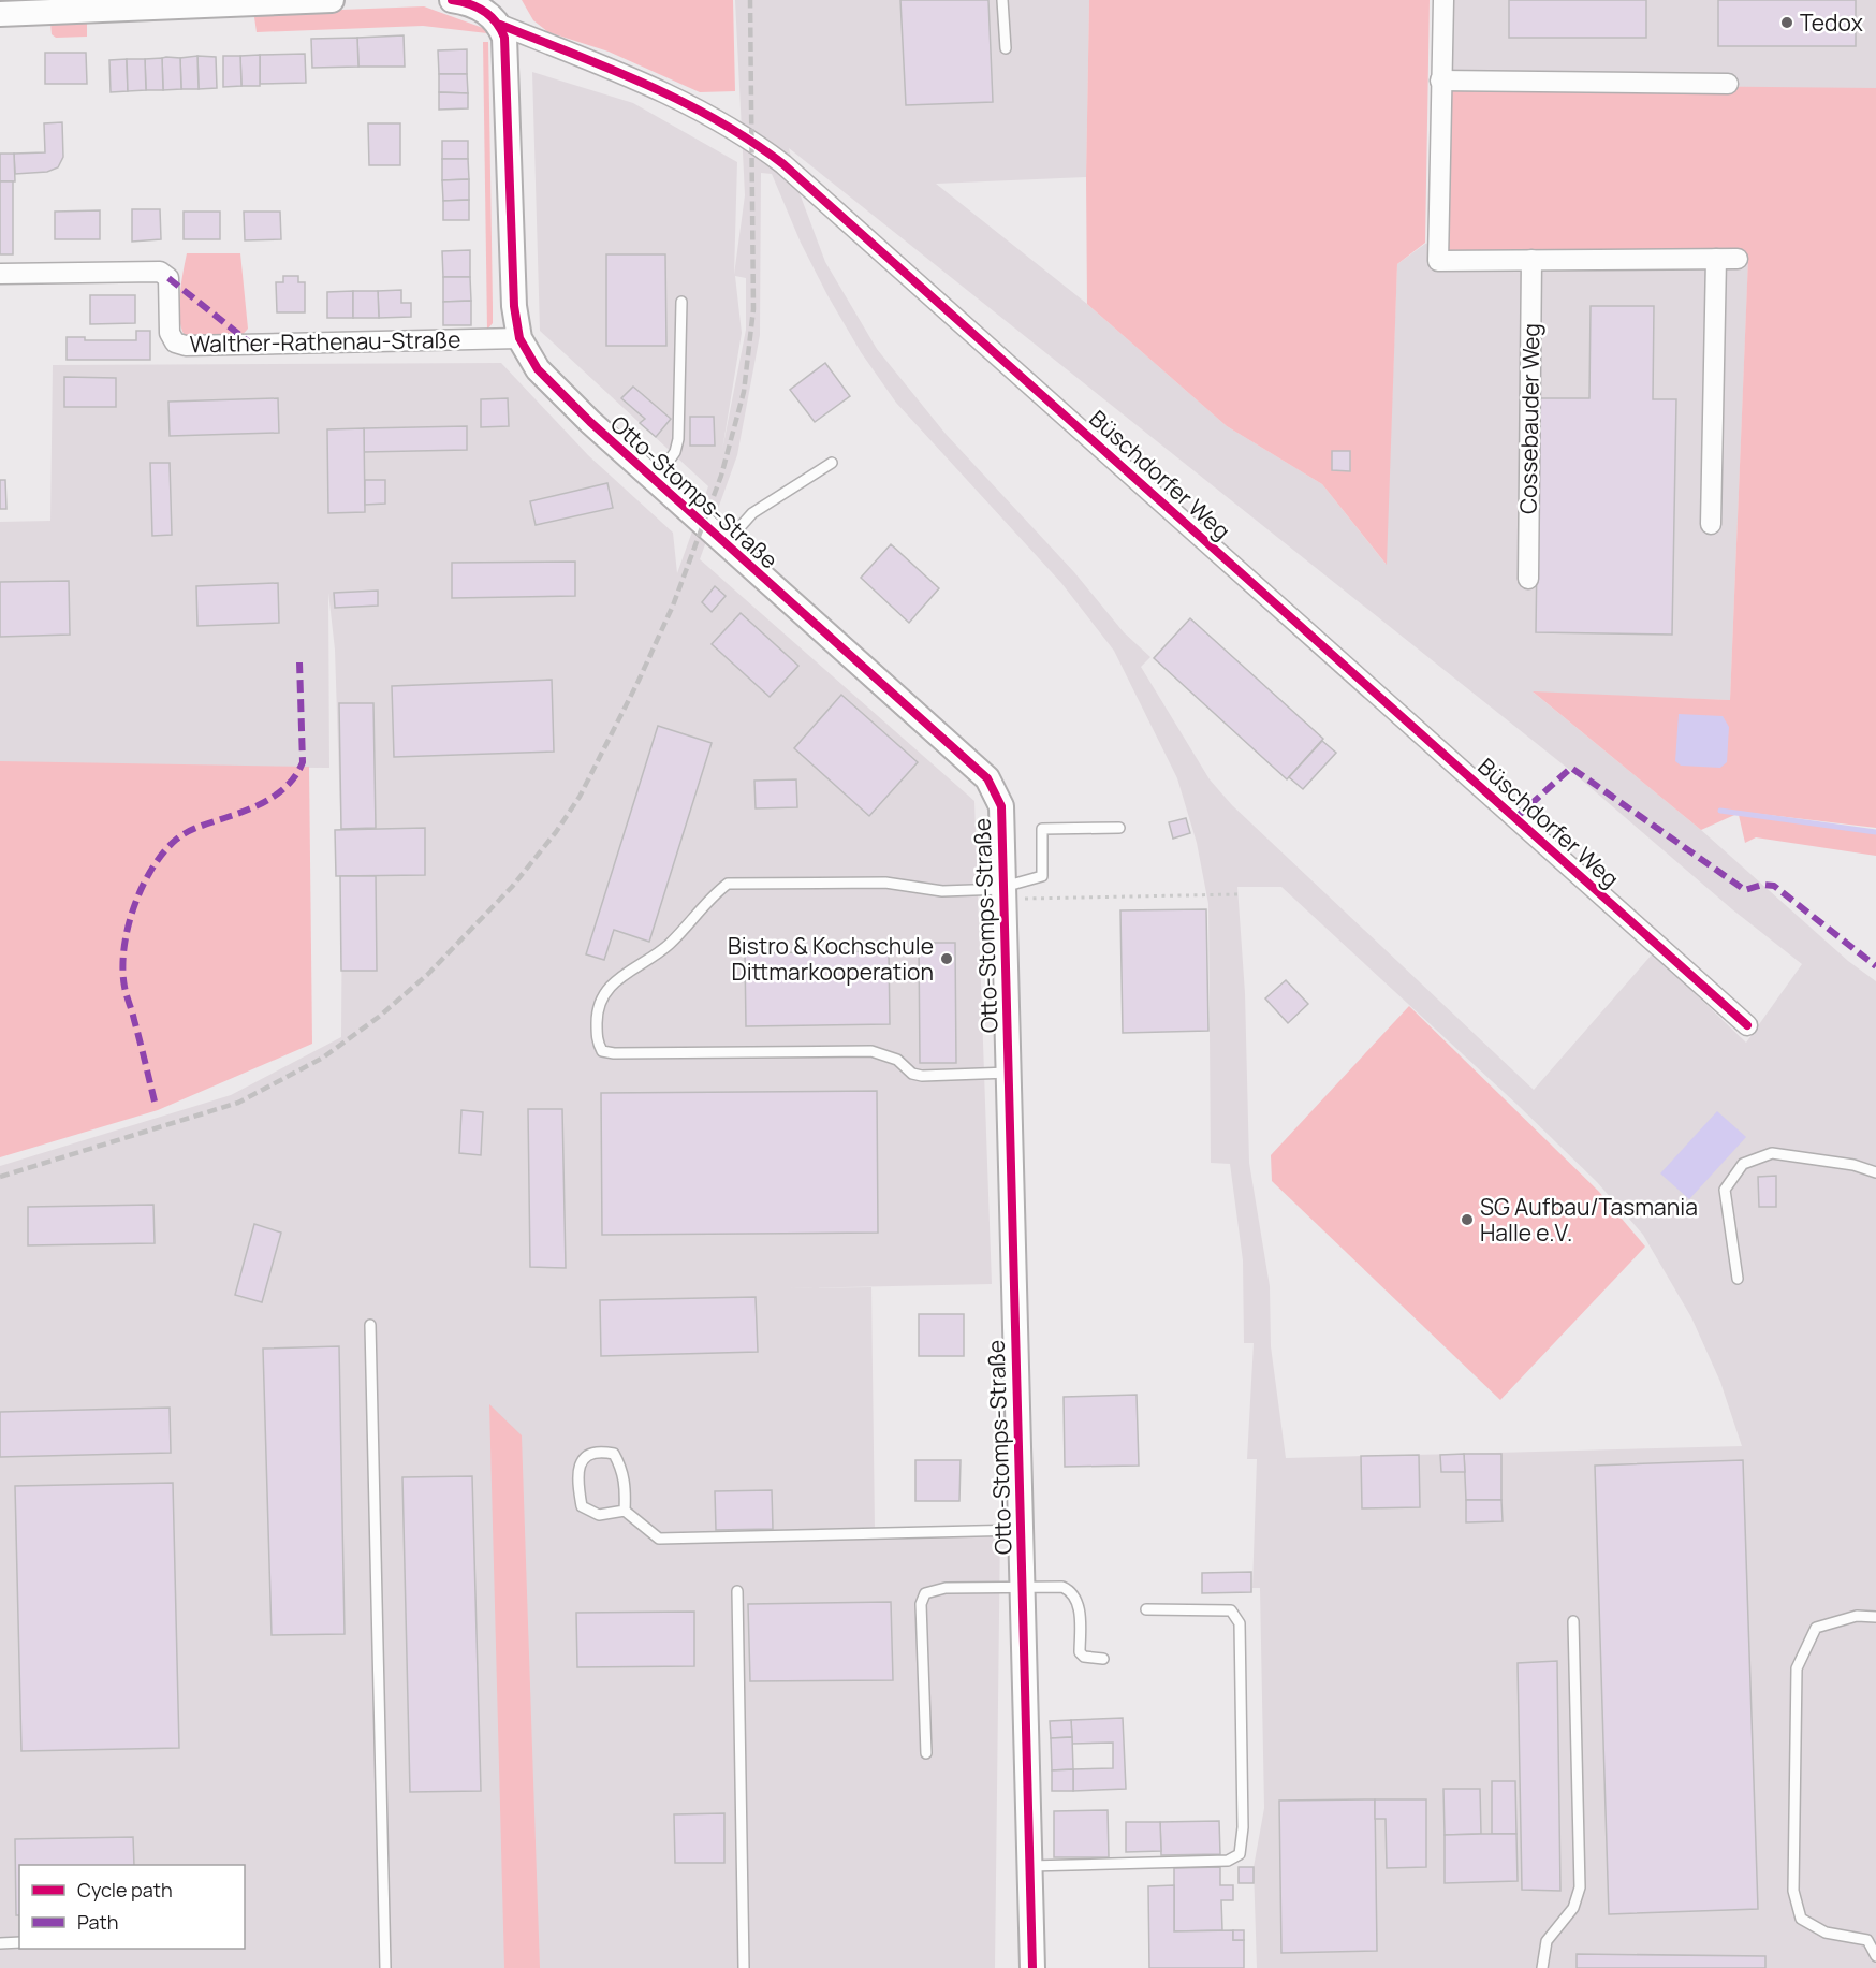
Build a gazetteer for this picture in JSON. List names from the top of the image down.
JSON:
{
  "streets": {
    "street": [
      "Walther-Rathenau-Straße",
      "Cossebauder Weg",
      "Büschdorfer Weg",
      "Otto-Stomps-Straße"
    ]
  },
  "crossings": [
    ["Walther-Rathenau-Straße", "Otto-Stomps-Straße"],
    ["Büschdorfer Weg", "Otto-Stomps-Straße"]
  ],
  "places": ["Tedox", "Bistro & Kochschule Dittmarkooperation", "SG Aufbau/Tasmania Halle e.V."],
  "legend": ["Cycle path", "Path"]
}
